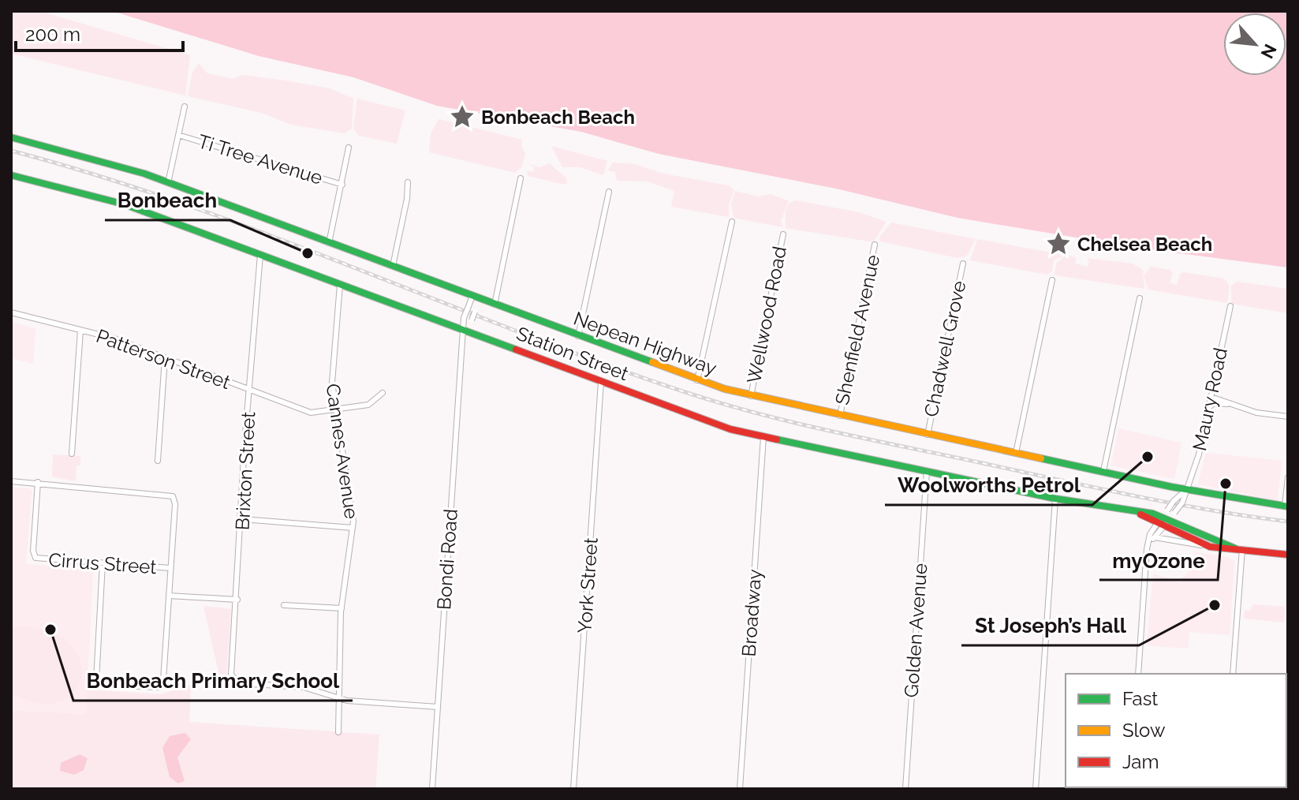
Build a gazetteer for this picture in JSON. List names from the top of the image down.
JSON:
{
  "streets": {
    "main road": ["Nepean Highway", "Station Street"],
    "street": [
      "Ti Tree Avenue",
      "Wellwood Road",
      "Shenfield Avenue",
      "Chadwell Grove",
      "Patterson Street",
      "Maury Road",
      "Cannes Avenue",
      "Brixton Street",
      "Bondi Road",
      "Cirrus Street",
      "York Street",
      "Broadway",
      "Golden Avenue"
    ]
  },
  "crossings": [
    ["Wellwood Road", "Nepean Highway"],
    ["Shenfield Avenue", "Nepean Highway"],
    ["Nepean Highway", "Chadwell Grove"],
    ["Nepean Highway", "Maury Road"],
    ["Nepean Highway", "Bondi Road"],
    ["Station Street", "Maury Road"],
    ["Station Street", "Cannes Avenue"],
    ["Station Street", "Brixton Street"],
    ["Station Street", "Bondi Road"],
    ["Station Street", "York Street"],
    ["Station Street", "Broadway"],
    ["Station Street", "Golden Avenue"],
    ["Patterson Street", "Cannes Avenue"],
    ["Patterson Street", "Brixton Street"],
    ["Cannes Avenue", "Brixton Street"]
  ],
  "places": {
    "place": ["Bonbeach Beach", "Chelsea Beach"],
    "other": [
      "Bonbeach",
      "Woolworths Petrol",
      "myOzone",
      "St Joseph’s Hall",
      "Bonbeach Primary School"
    ]
  },
  "legend": ["Fast", "Slow", "Jam"],
  "scale_bar": "200 m",
  "north": "bottom right"
}
